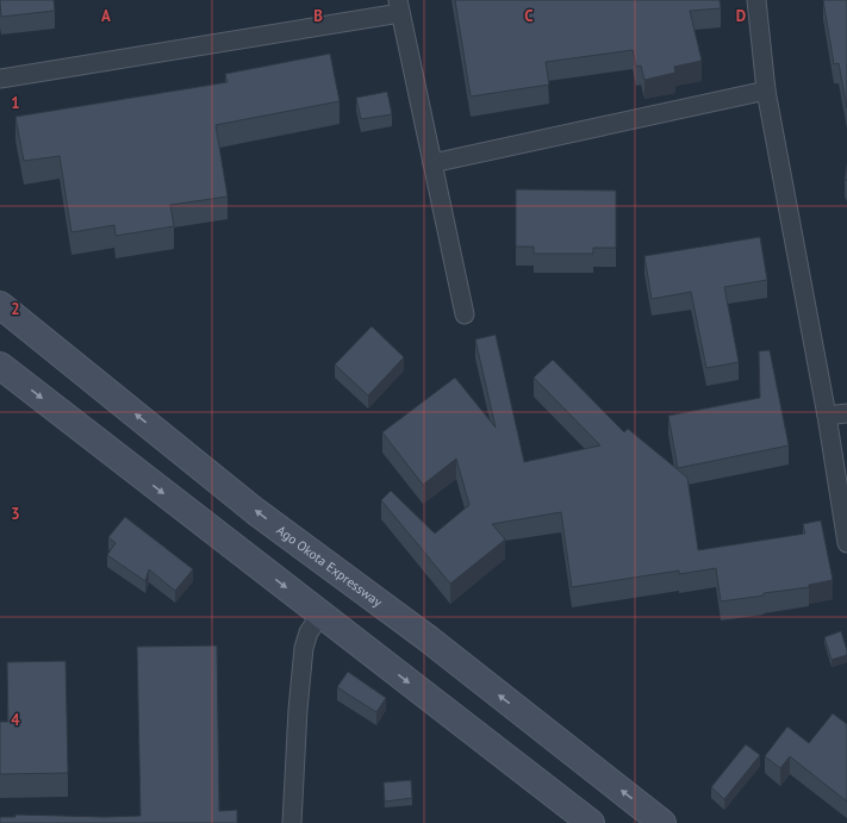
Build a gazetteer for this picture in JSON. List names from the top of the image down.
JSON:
{
  "streets": {
    "main road": ["Ago Okota Expressway"]
  },
  "grid": {
    "columns": [
      "A",
      "B",
      "C",
      "D"
    ],
    "rows": [
      "1",
      "2",
      "3",
      "4"
    ]
  }
}
